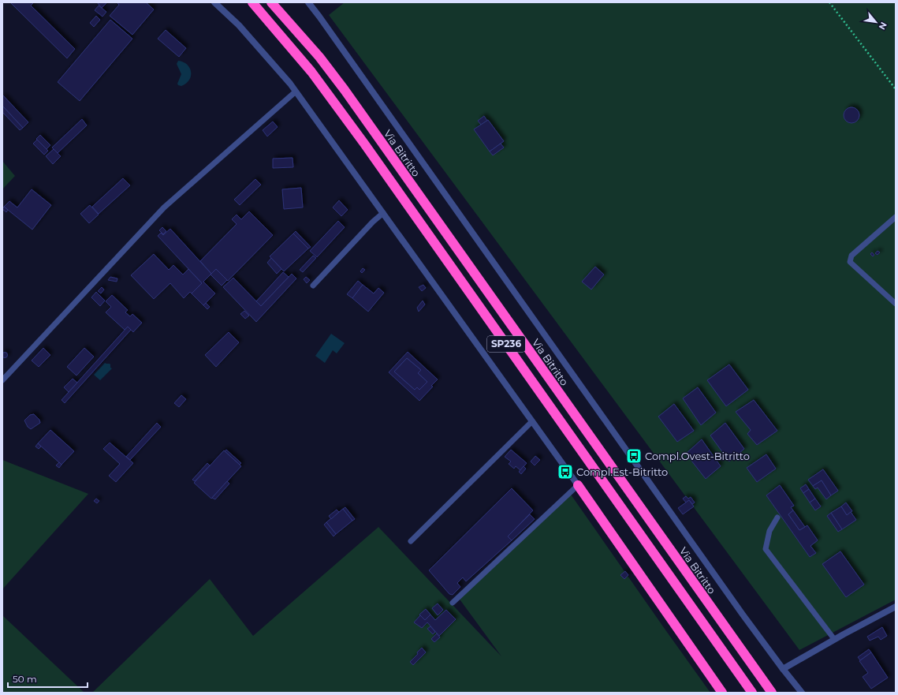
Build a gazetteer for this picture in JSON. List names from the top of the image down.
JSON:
{
  "streets": {
    "highway": ["Via Bitritto", "SP236"]
  },
  "places": {
    "bus stop": ["Compl.Ovest-Bitritto", "Compl.Est-Bitritto"]
  },
  "scale_bar": "50 m",
  "north": "bottom right"
}
